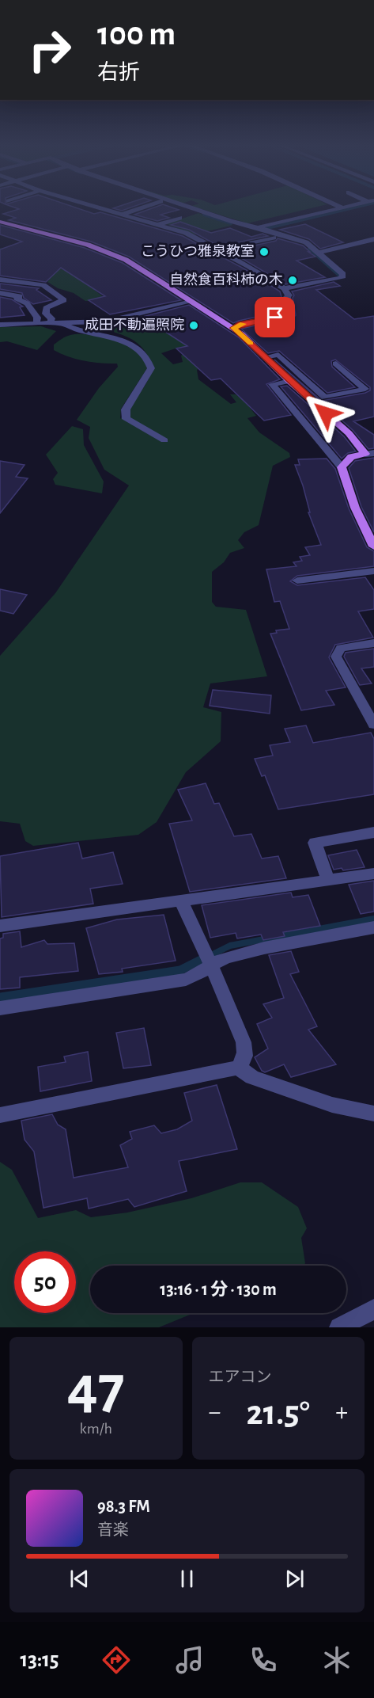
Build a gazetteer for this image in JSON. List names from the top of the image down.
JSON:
{
  "places": ["こうひつ雅泉教室", "自然食百科柿の木", "成田不動遍照院"],
  "page": {
    "turn": ["100 m", "右折"],
    "limit": "50",
    "trip": "13:16 · 1 分 · 130 m",
    "tile": [
      ["47", "km/h"],
      "エアコン"
    ],
    "heat": ["−", "21.5°", "+"],
    "song": ["98.3 FM", "音楽"],
    "tabs": "13:15"
  }
}
